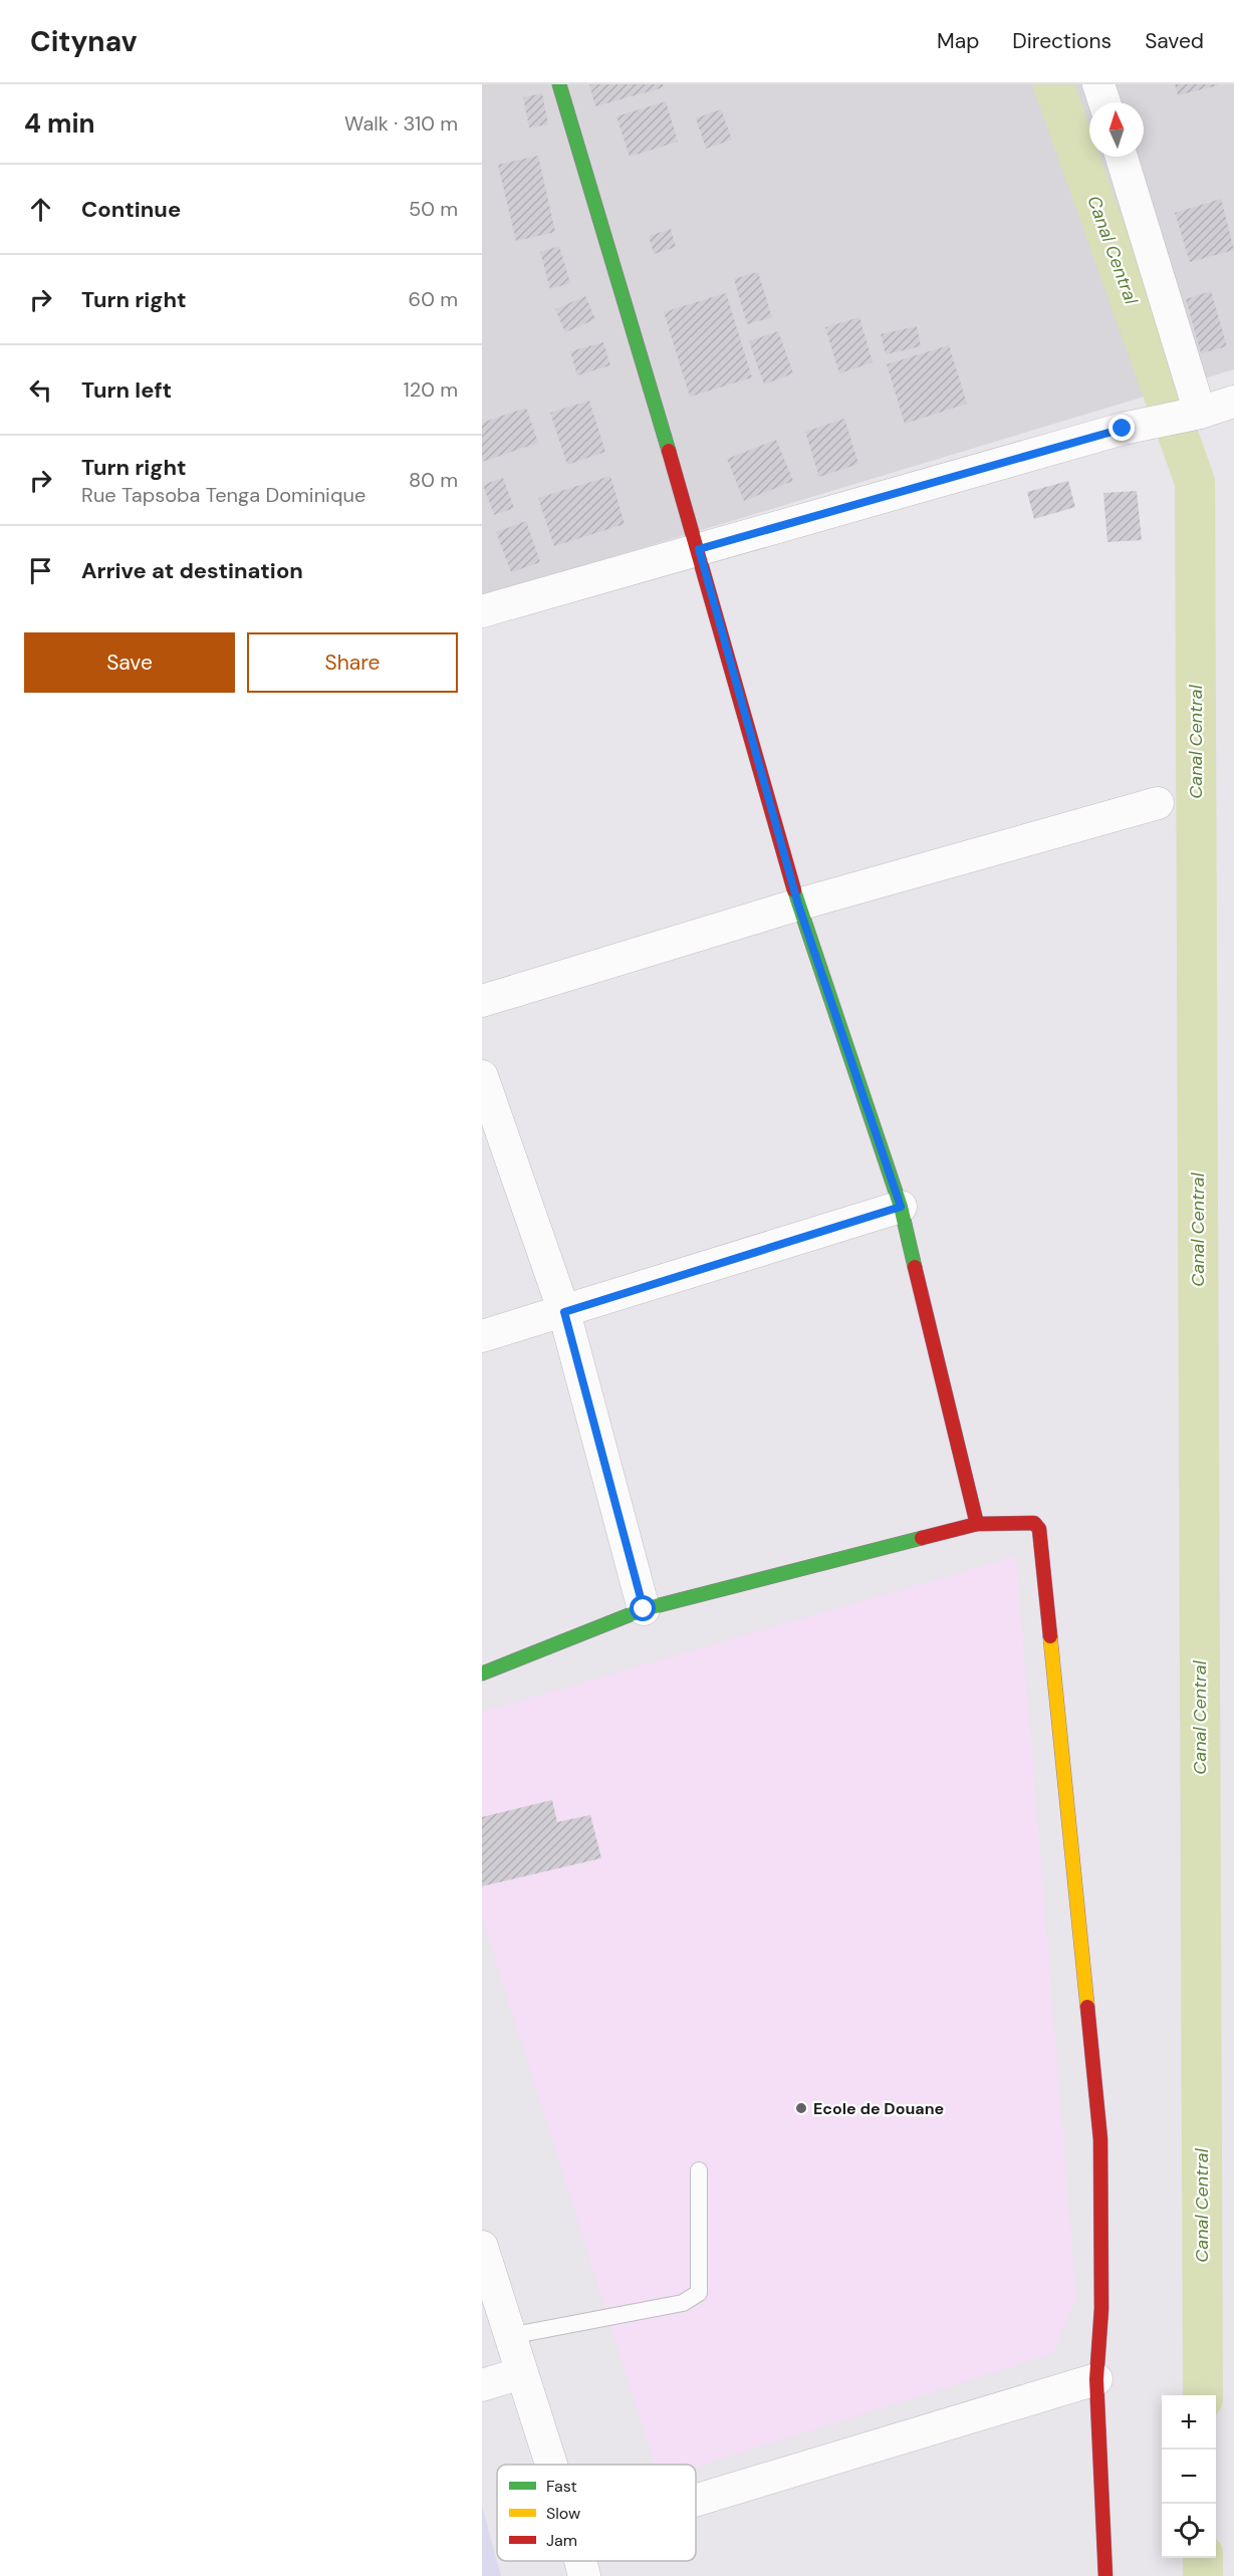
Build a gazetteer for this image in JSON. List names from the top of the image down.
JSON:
{
  "water": ["Canal Central"],
  "places": ["Ecole de Douane"],
  "legend": ["Fast", "Slow", "Jam"],
  "north": "top",
  "page": {
    "header": "Citynav",
    "nav": ["Map", "Directions", "Saved"],
    "heading": ["4 min", "Walk · 310 m"],
    "list": [
      ["Continue", "50 m"],
      ["Turn right", "60 m"],
      ["Turn left", "120 m"],
      ["Turn right", "Rue Tapsoba Tenga Dominique", "80 m"],
      "Arrive at destination"
    ],
    "buttons": ["Save", "Share"],
    "map_buttons": ["+", "−"]
  }
}
